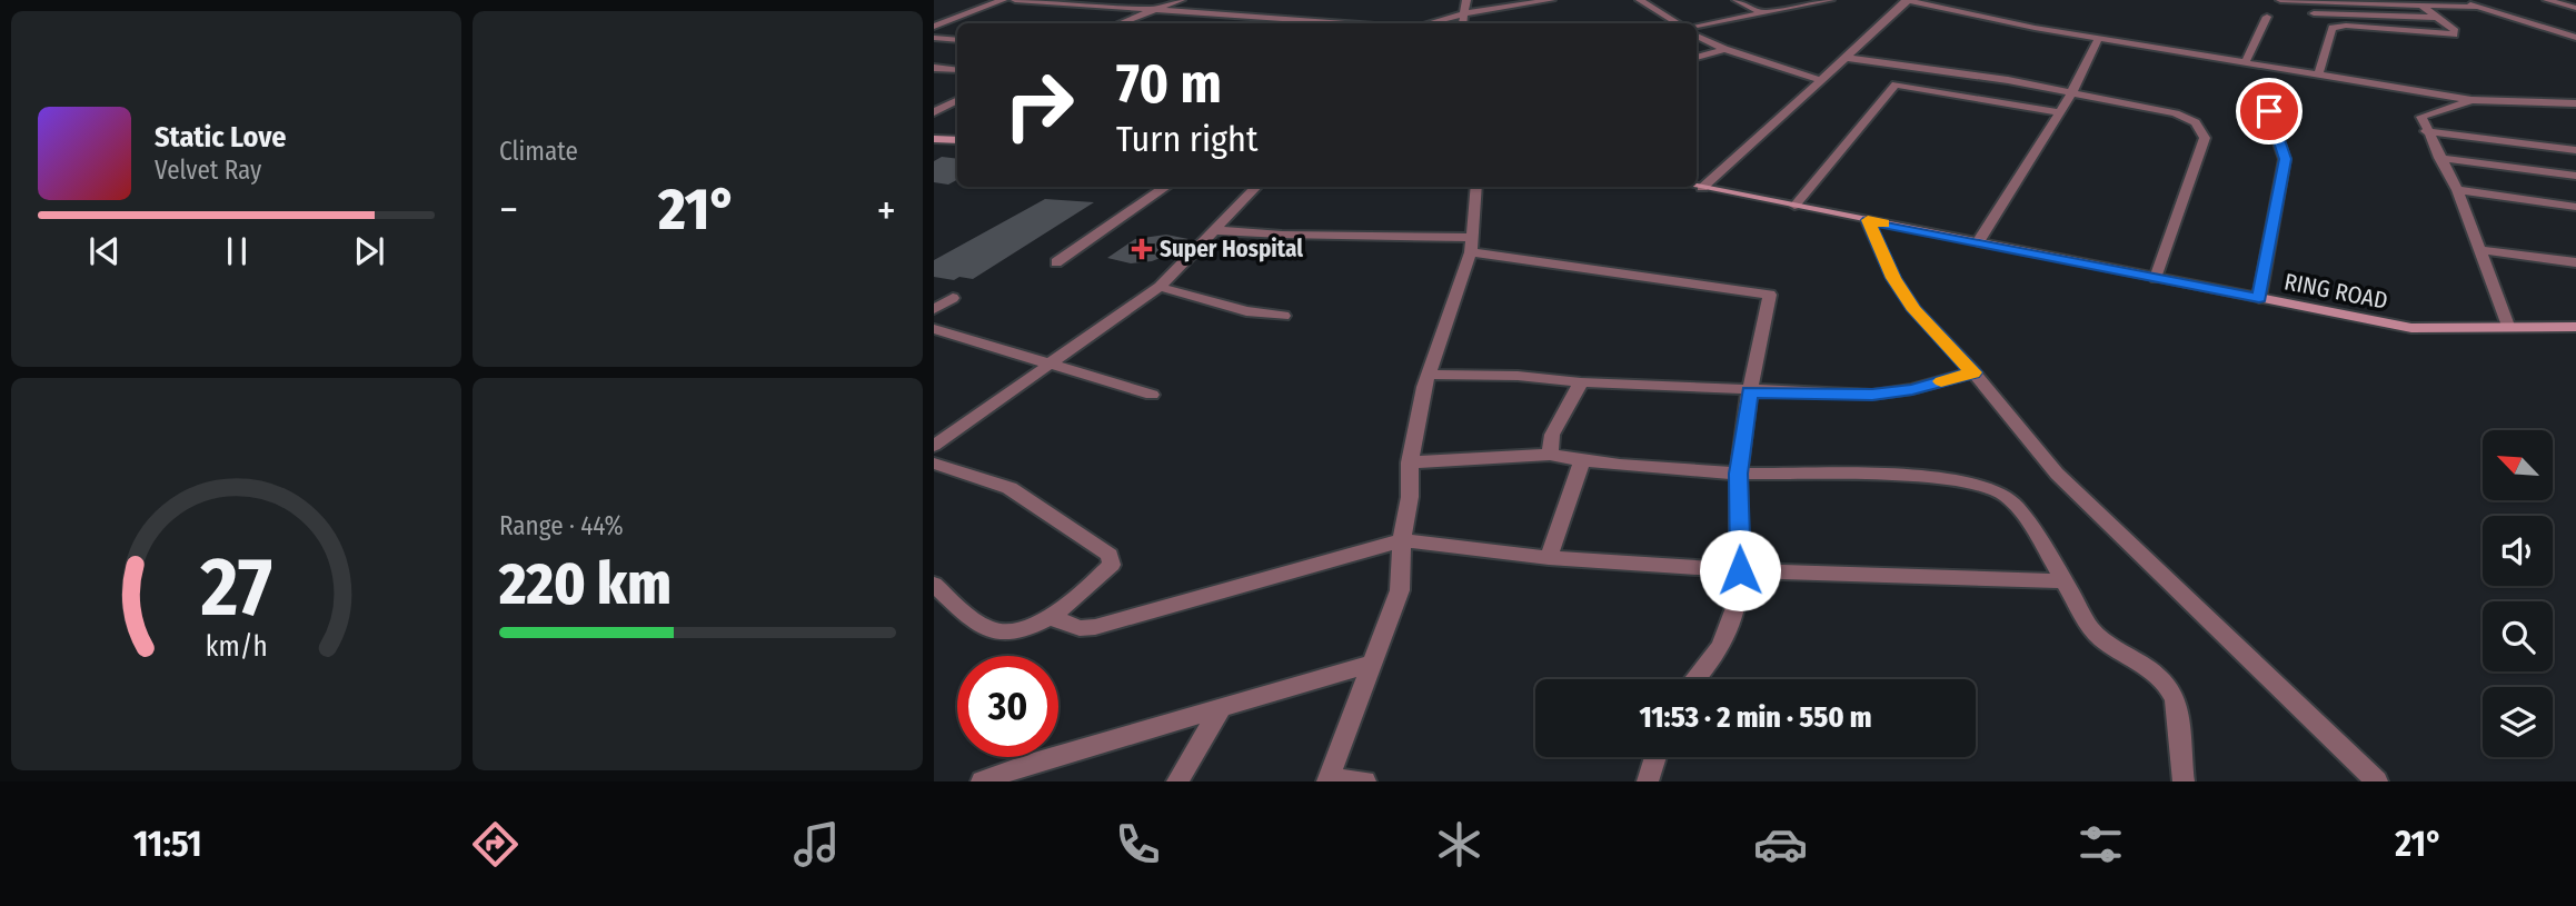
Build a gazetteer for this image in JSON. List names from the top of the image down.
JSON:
{
  "streets": {
    "main road": ["RING ROAD"]
  },
  "places": {
    "health": ["Super Hospital"]
  },
  "north": "top left",
  "page": {
    "tile": [
      "Climate",
      ["Range · 44%", "220 km"]
    ],
    "turn": ["70 m", "Turn right"],
    "song": ["Static Love", "Velvet Ray"],
    "heat": ["−", "21°", "+"],
    "limit": "30",
    "trip": "11:53 · 2 min · 550 m",
    "tabs": ["11:51", "21°"],
    "gauge": ["27", "km/h"]
  }
}
